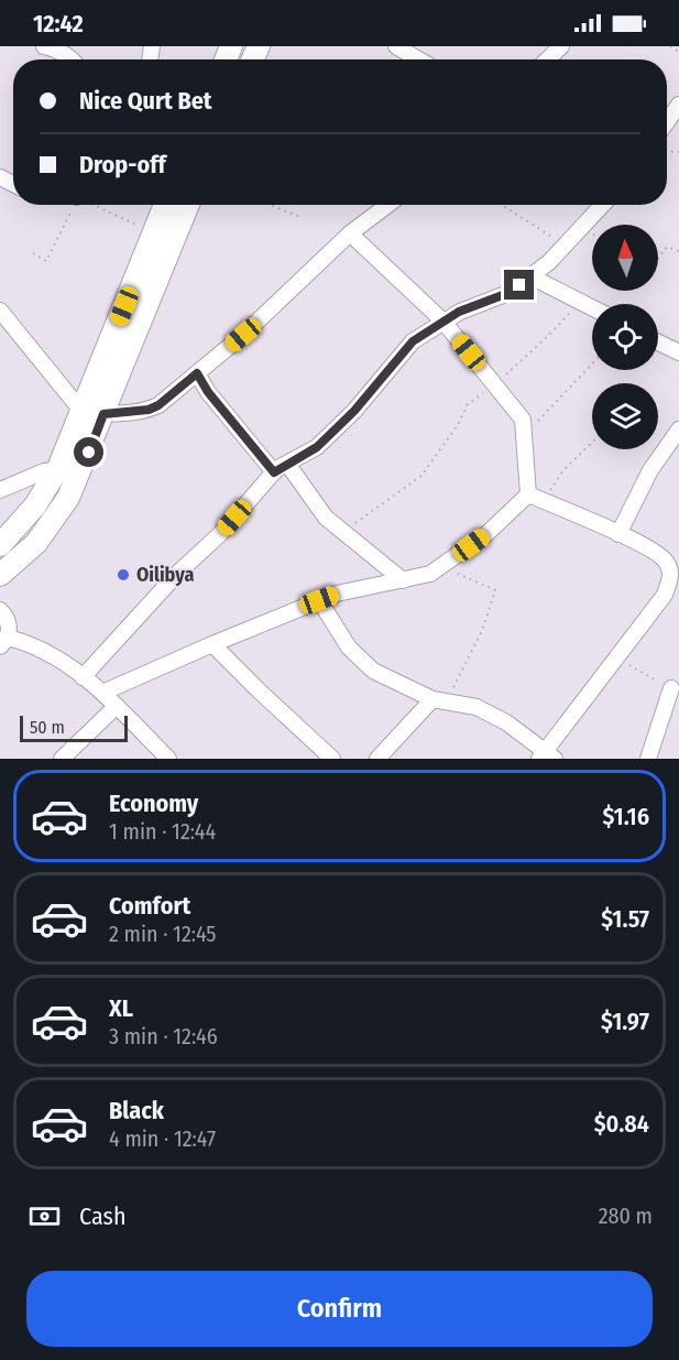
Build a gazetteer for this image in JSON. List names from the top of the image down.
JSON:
{
  "places": ["Oilibya"],
  "scale_bar": "50 m",
  "north": "top",
  "page": {
    "status": "12:42",
    "banner": ["Nice Qurt Bet", "Drop-off"],
    "scale": "50 m",
    "list": [
      {
        "name": "Economy",
        "note": "1 min · 12:44",
        "value": "$1.16"
      },
      {
        "name": "Comfort",
        "note": "2 min · 12:45",
        "value": "$1.57"
      },
      {
        "name": "XL",
        "note": "3 min · 12:46",
        "value": "$1.97"
      },
      {
        "name": "Black",
        "note": "4 min · 12:47",
        "value": "$0.84"
      }
    ],
    "pay": ["Cash", "280 m"],
    "buttons": "Confirm"
  }
}
